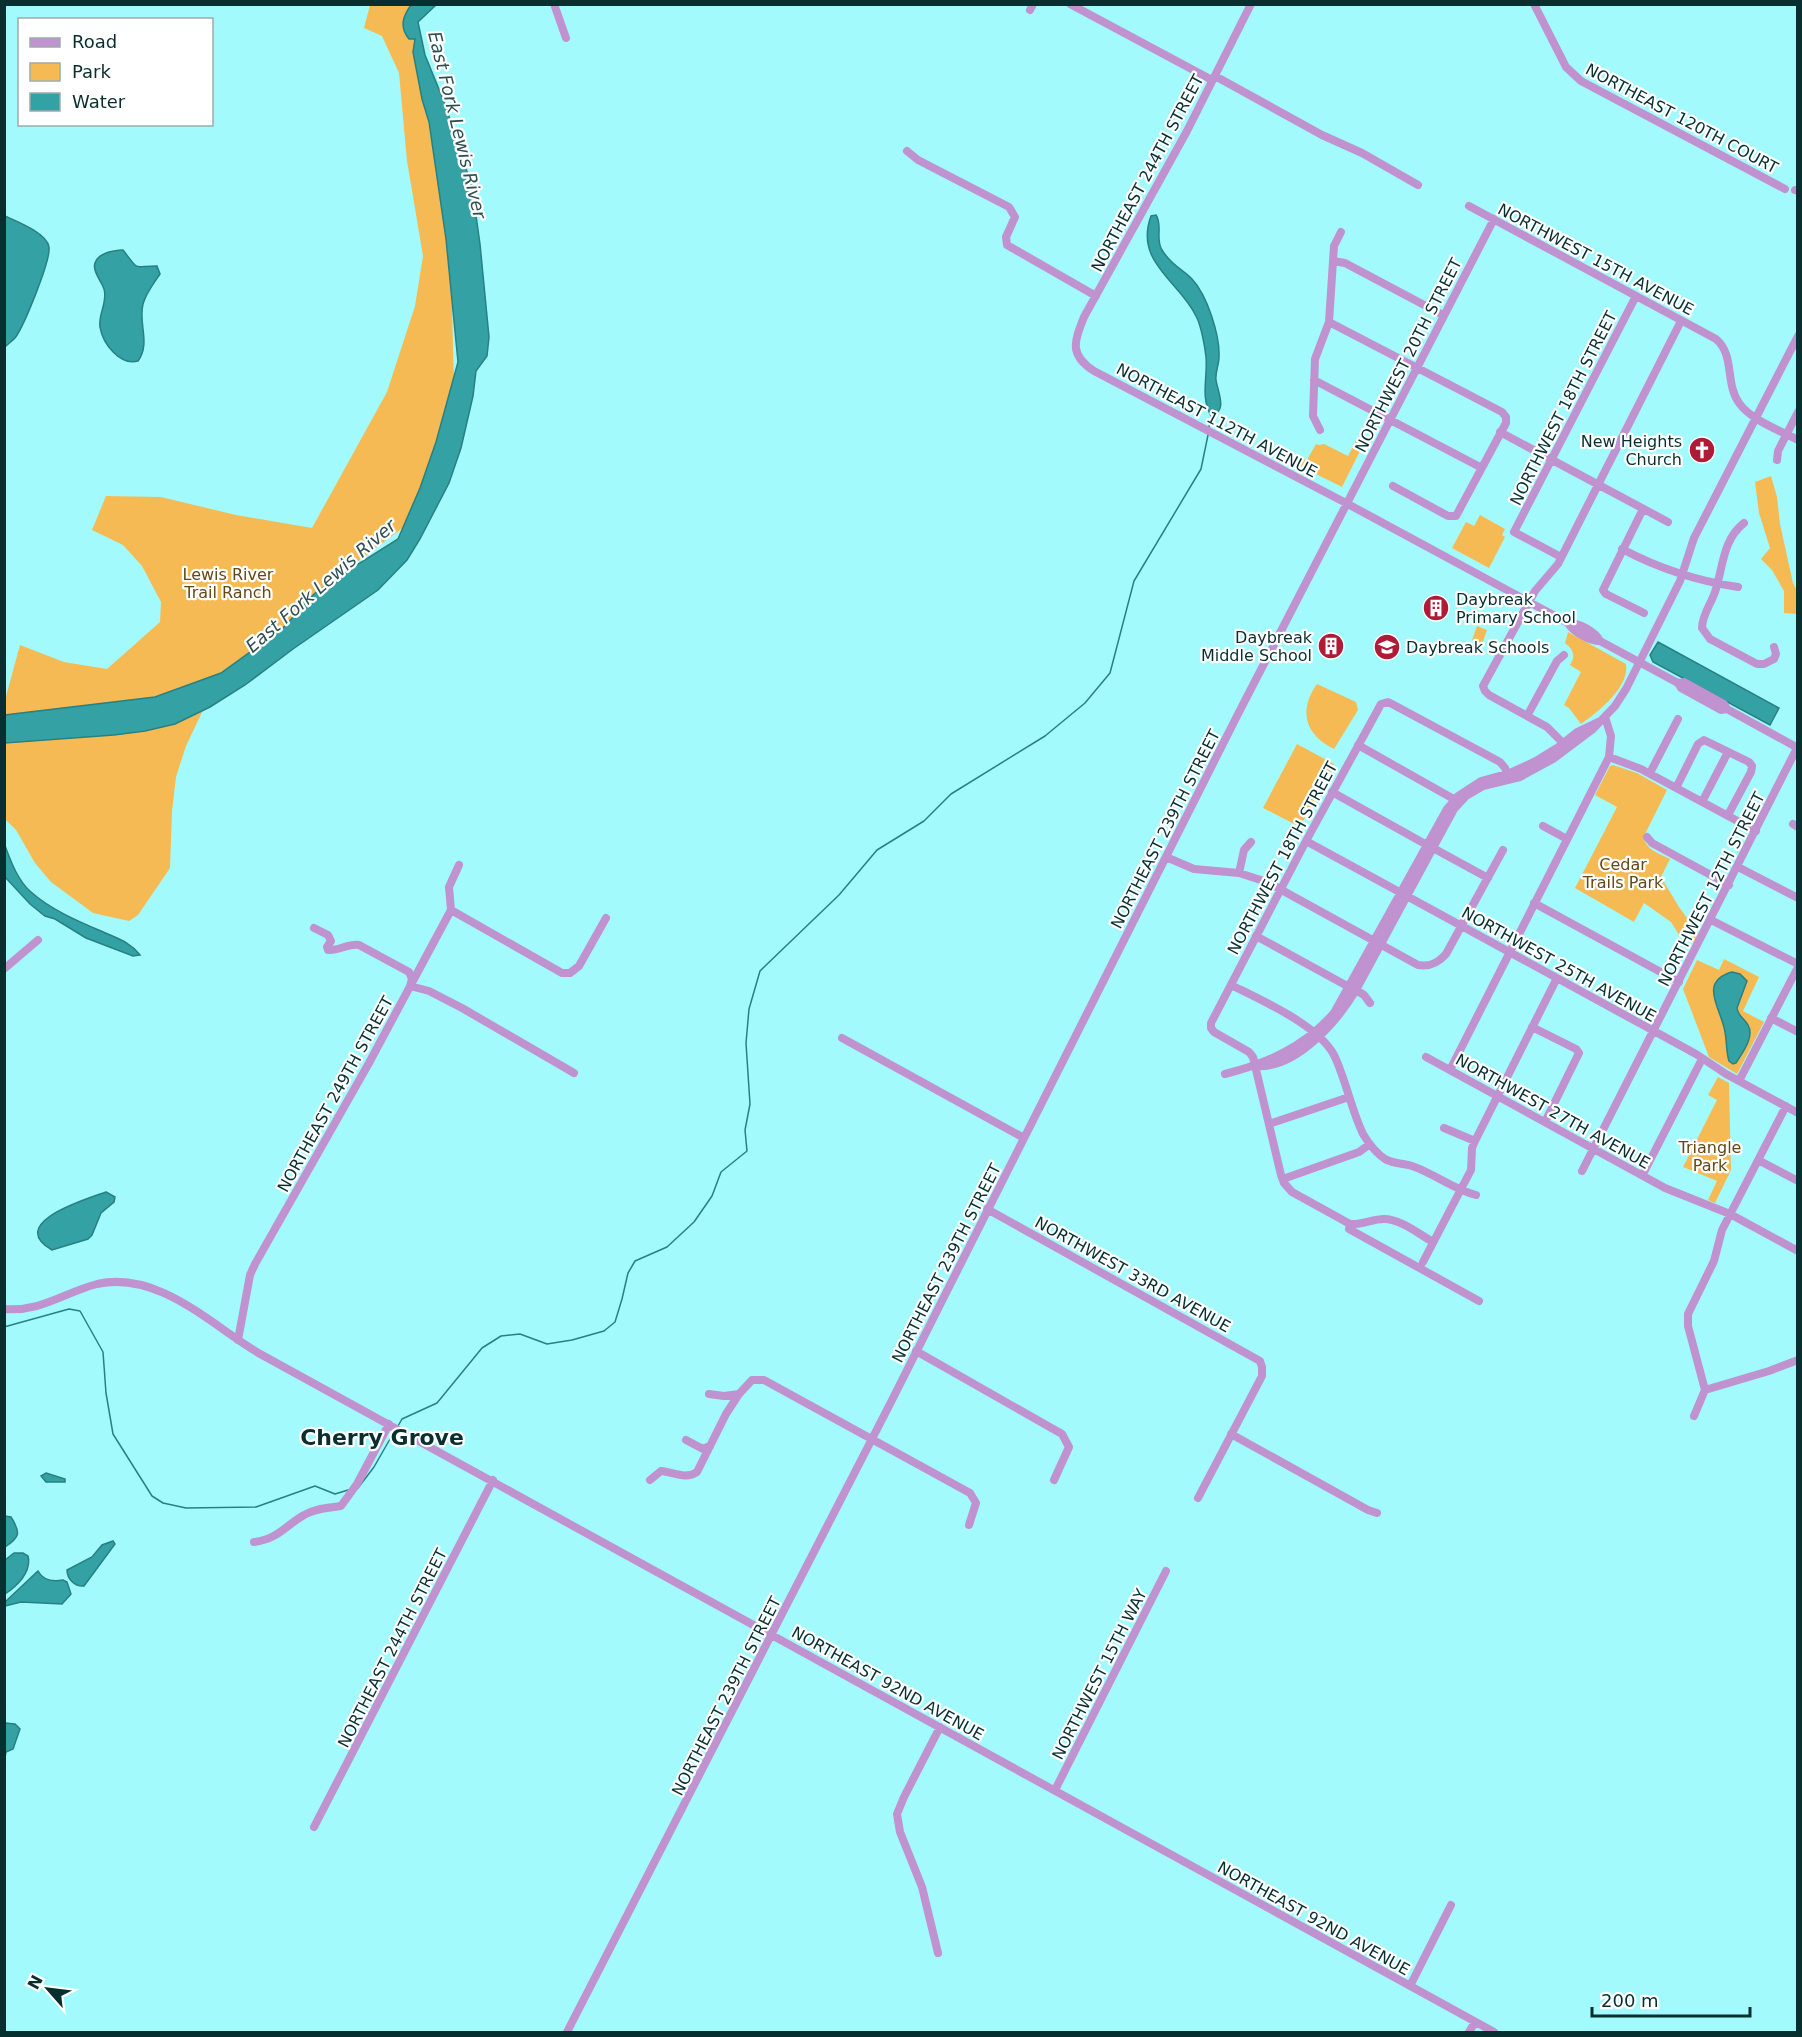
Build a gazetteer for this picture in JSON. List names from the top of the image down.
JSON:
{
  "streets": {
    "street": [
      "NORTHEAST 120TH COURT",
      "NORTHEAST 244TH STREET",
      "NORTHWEST 15TH AVENUE",
      "NORTHWEST 20TH STREET",
      "NORTHWEST 18TH STREET",
      "NORTHEAST 112TH AVENUE",
      "NORTHEAST 239TH STREET",
      "NORTHWEST 12TH STREET",
      "NORTHWEST 25TH AVENUE",
      "NORTHEAST 249TH STREET",
      "NORTHWEST 27TH AVENUE",
      "NORTHWEST 33RD AVENUE",
      "NORTHWEST 15TH WAY",
      "NORTHEAST 92ND AVENUE"
    ]
  },
  "crossings": [
    ["NORTHEAST 244TH STREET", "NORTHEAST 112TH AVENUE"],
    ["NORTHEAST 244TH STREET", "NORTHEAST 92ND AVENUE"],
    ["NORTHWEST 15TH AVENUE", "NORTHWEST 20TH STREET"],
    ["NORTHWEST 15TH AVENUE", "NORTHWEST 18TH STREET"],
    ["NORTHWEST 20TH STREET", "NORTHEAST 112TH AVENUE"],
    ["NORTHWEST 20TH STREET", "NORTHEAST 239TH STREET"],
    ["NORTHWEST 18TH STREET", "NORTHWEST 25TH AVENUE"],
    ["NORTHEAST 112TH AVENUE", "NORTHEAST 239TH STREET"],
    ["NORTHEAST 112TH AVENUE", "NORTHWEST 12TH STREET"],
    ["NORTHEAST 239TH STREET", "NORTHWEST 33RD AVENUE"],
    ["NORTHEAST 239TH STREET", "NORTHEAST 92ND AVENUE"],
    ["NORTHWEST 12TH STREET", "NORTHWEST 25TH AVENUE"],
    ["NORTHWEST 12TH STREET", "NORTHWEST 27TH AVENUE"],
    ["NORTHEAST 249TH STREET", "NORTHEAST 92ND AVENUE"],
    ["NORTHWEST 15TH WAY", "NORTHEAST 92ND AVENUE"]
  ],
  "districts": ["Cherry Grove"],
  "water": ["East Fork Lewis River"],
  "parks": ["Lewis River Trail Ranch", "Cedar Trails Park", "Triangle Park"],
  "places": {
    "church": ["New Heights Church"],
    "building": ["Daybreak Primary School", "Daybreak Middle School"],
    "school or university": ["Daybreak Schools"]
  },
  "legend": ["Road", "Park", "Water"],
  "scale_bar": "200 m",
  "north": "top left"
}
